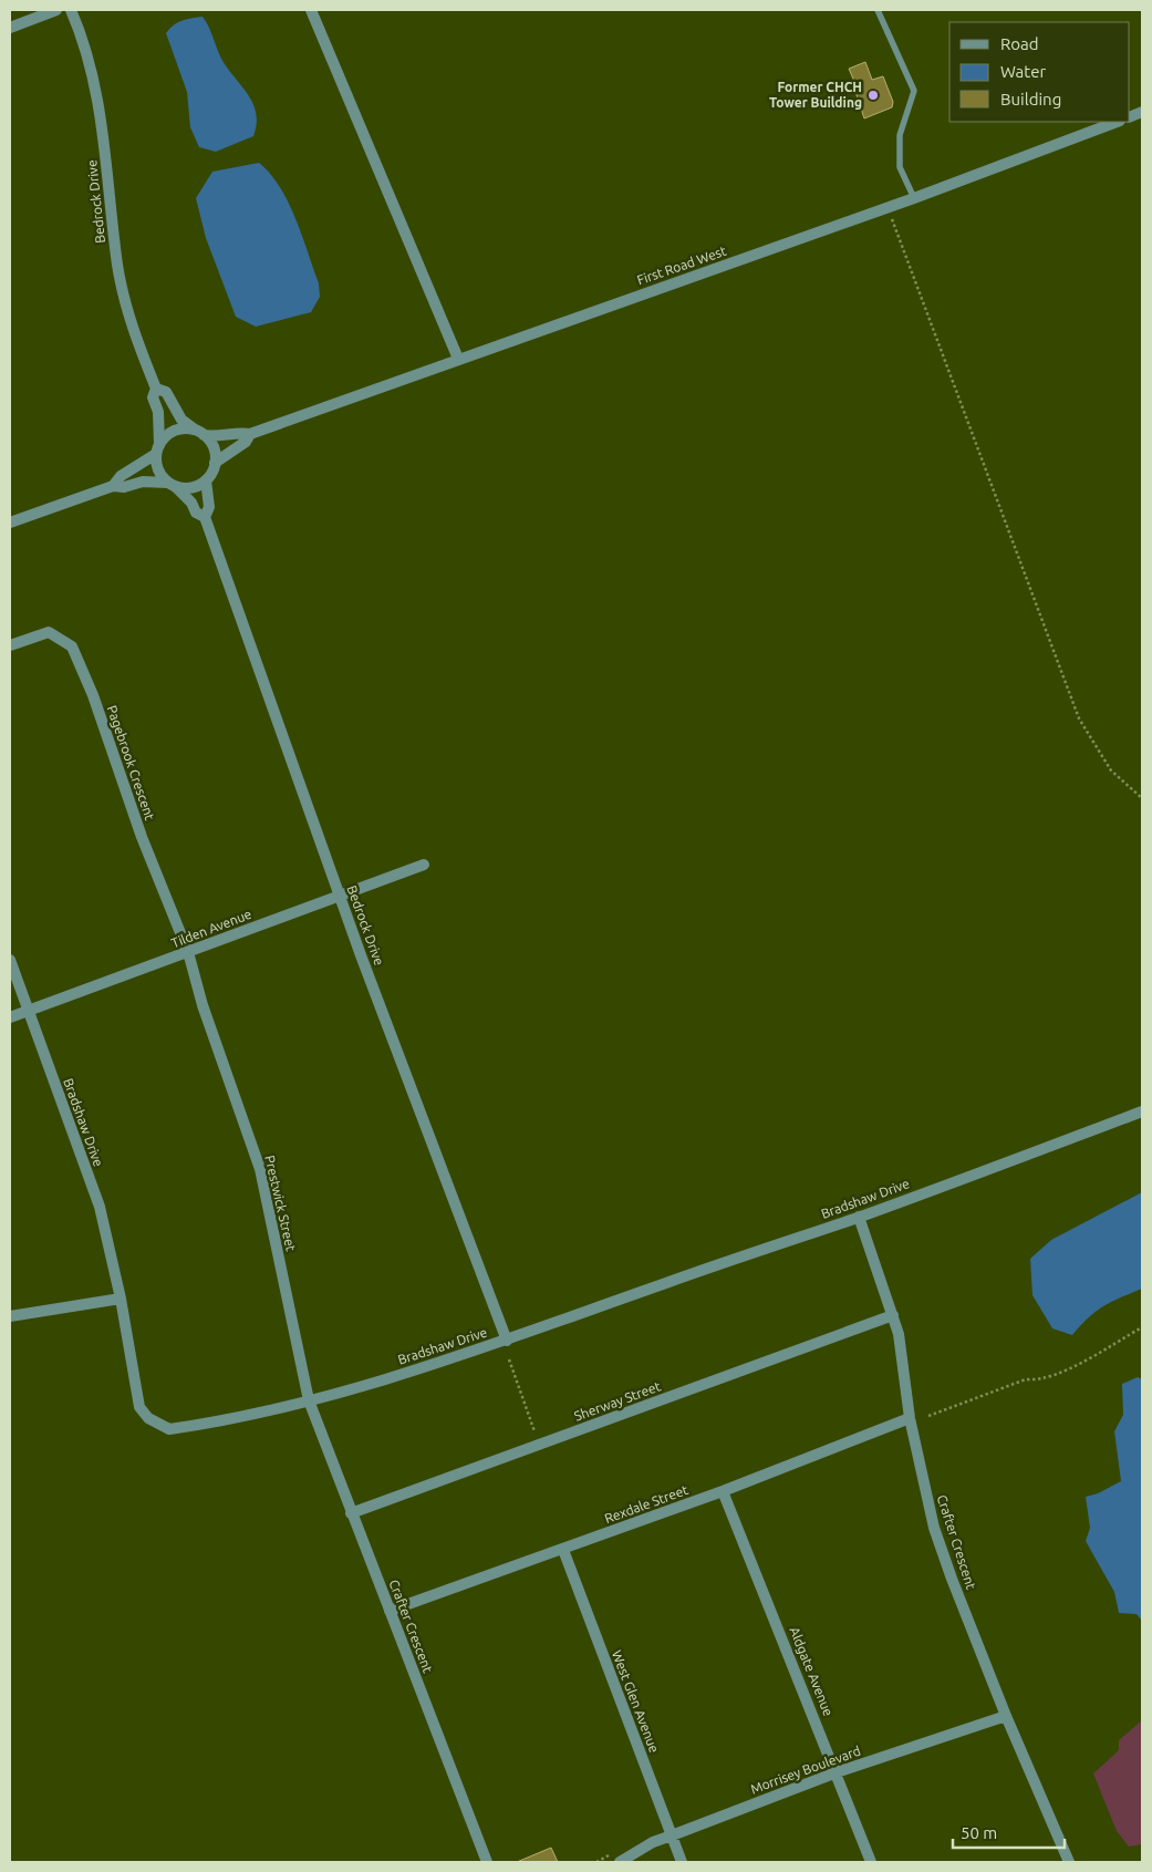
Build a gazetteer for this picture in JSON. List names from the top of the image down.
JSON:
{
  "streets": {
    "street": [
      "Bedrock Drive",
      "First Road West",
      "Pagebrook Crescent",
      "Tilden Avenue",
      "Bradshaw Drive",
      "Prestwick Street",
      "Sherway Street",
      "Rexdale Street",
      "Crafter Crescent",
      "Aldgate Avenue",
      "West Glen Avenue",
      "Morrisey Boulevard"
    ]
  },
  "crossings": [
    ["Bedrock Drive", "First Road West"],
    ["Bedrock Drive", "Tilden Avenue"],
    ["Bedrock Drive", "Bradshaw Drive"],
    ["Pagebrook Crescent", "Tilden Avenue"],
    ["Pagebrook Crescent", "Prestwick Street"],
    ["Tilden Avenue", "Bradshaw Drive"],
    ["Tilden Avenue", "Prestwick Street"],
    ["Bradshaw Drive", "Prestwick Street"],
    ["Bradshaw Drive", "Crafter Crescent"],
    ["Prestwick Street", "Crafter Crescent"],
    ["Sherway Street", "Crafter Crescent"],
    ["Rexdale Street", "Crafter Crescent"],
    ["Rexdale Street", "Aldgate Avenue"],
    ["Rexdale Street", "West Glen Avenue"],
    ["Crafter Crescent", "Morrisey Boulevard"],
    ["Aldgate Avenue", "Morrisey Boulevard"],
    ["West Glen Avenue", "Morrisey Boulevard"]
  ],
  "places": ["Former CHCH Tower Building"],
  "legend": ["Road", "Water", "Building"],
  "scale_bar": "50 m"
}
